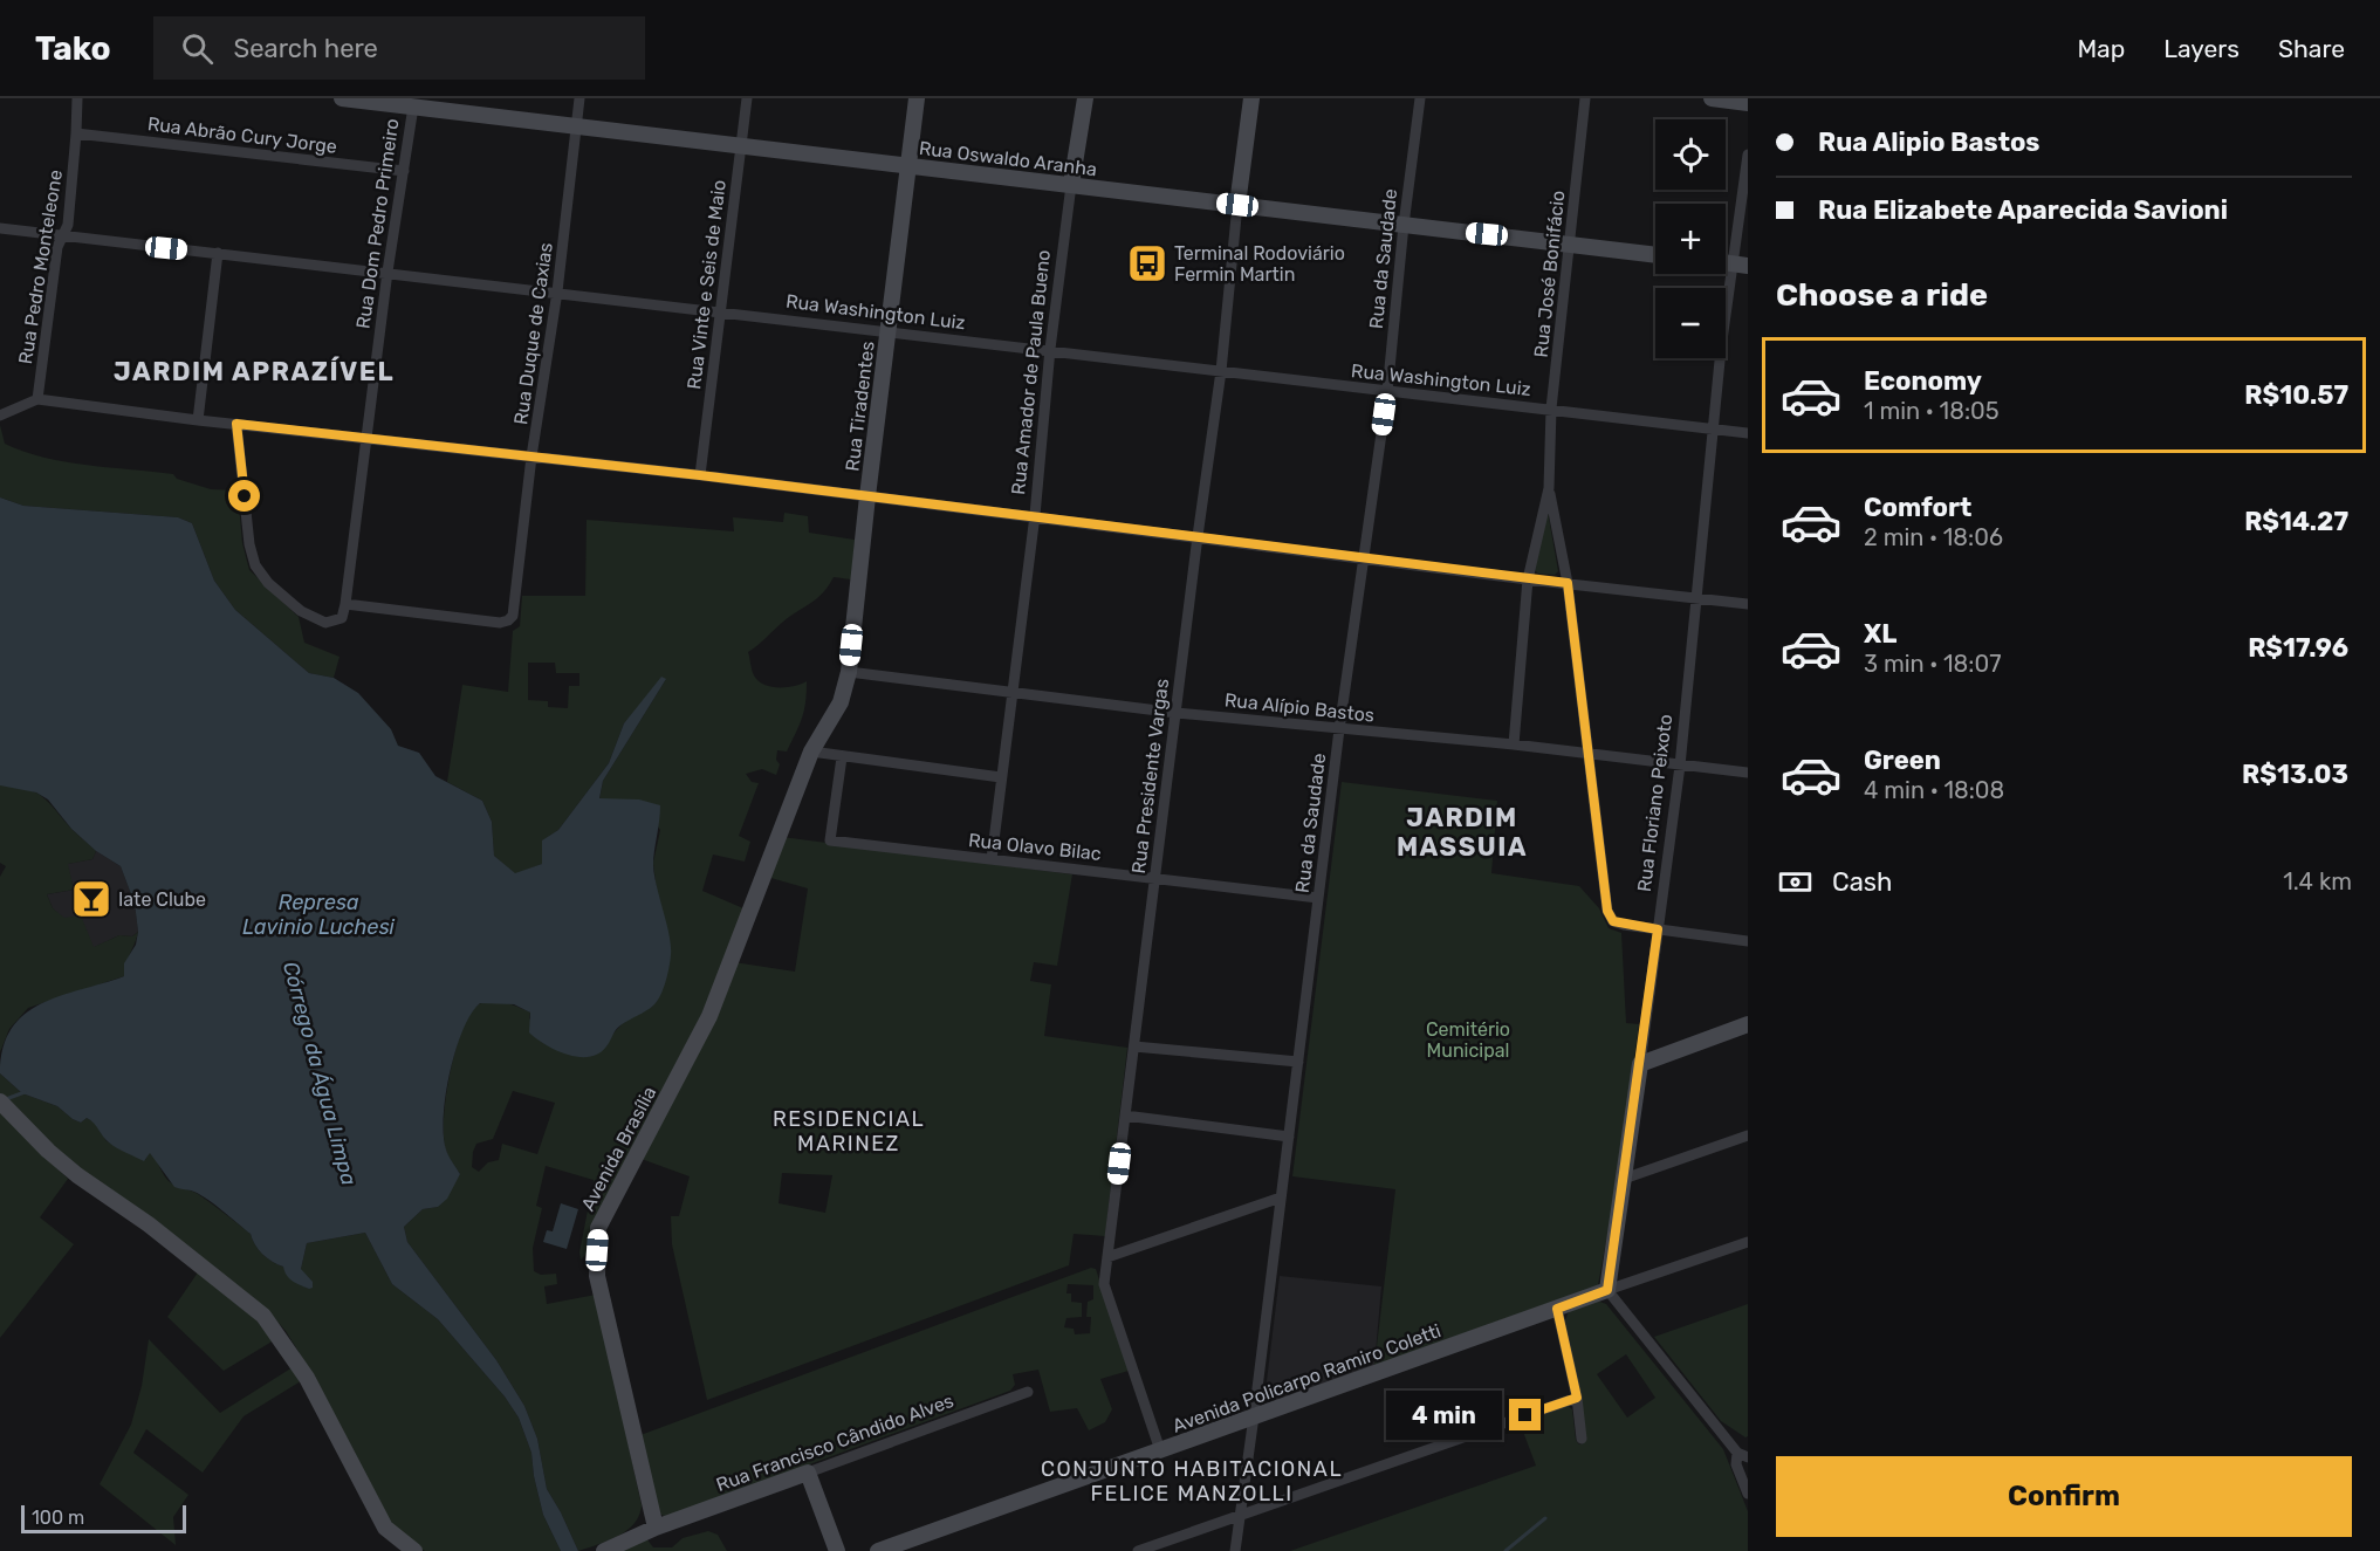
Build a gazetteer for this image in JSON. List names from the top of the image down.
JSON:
{
  "streets": {
    "street": [
      "Rua Abrão Cury Jorge",
      "Rua Oswaldo Aranha",
      "Rua Dom Pedro Primeiro",
      "Rua da Saudade",
      "Rua Pedro Monteleone",
      "Rua José Bonifácio",
      "Rua Vinte e Seis de Maio",
      "Rua Washington Luiz",
      "Rua Duque de Caxias",
      "Rua Amador de Paula Bueno",
      "Rua Tiradentes",
      "Rua Alípio Bastos",
      "Rua Presidente Vargas",
      "Rua Floriano Peixoto",
      "Rua Olavo Bilac",
      "Avenida Brasília",
      "Avenida Policarpo Ramiro Coletti",
      "Rua Francisco Cândido Alves"
    ]
  },
  "crossings": [
    ["Rua Abrão Cury Jorge", "Rua Dom Pedro Primeiro"],
    ["Rua Abrão Cury Jorge", "Rua Pedro Monteleone"],
    ["Rua Oswaldo Aranha", "Rua Dom Pedro Primeiro"],
    ["Rua Oswaldo Aranha", "Rua da Saudade"],
    ["Rua Oswaldo Aranha", "Rua José Bonifácio"],
    ["Rua Oswaldo Aranha", "Rua Vinte e Seis de Maio"],
    ["Rua Oswaldo Aranha", "Rua Duque de Caxias"],
    ["Rua Oswaldo Aranha", "Rua Amador de Paula Bueno"],
    ["Rua Oswaldo Aranha", "Rua Tiradentes"],
    ["Rua Oswaldo Aranha", "Rua Presidente Vargas"],
    ["Rua Dom Pedro Primeiro", "Rua Washington Luiz"],
    ["Rua Dom Pedro Primeiro", "Rua Duque de Caxias"],
    ["Rua da Saudade", "Rua Washington Luiz"],
    ["Rua da Saudade", "Rua Alípio Bastos"],
    ["Rua da Saudade", "Rua Olavo Bilac"],
    ["Rua da Saudade", "Avenida Policarpo Ramiro Coletti"],
    ["Rua Pedro Monteleone", "Rua Washington Luiz"],
    ["Rua José Bonifácio", "Rua Washington Luiz"],
    ["Rua José Bonifácio", "Rua Alípio Bastos"],
    ["Rua Vinte e Seis de Maio", "Rua Washington Luiz"],
    ["Rua Washington Luiz", "Rua Duque de Caxias"],
    ["Rua Washington Luiz", "Rua Amador de Paula Bueno"],
    ["Rua Washington Luiz", "Rua Tiradentes"],
    ["Rua Washington Luiz", "Rua Presidente Vargas"],
    ["Rua Washington Luiz", "Rua Floriano Peixoto"],
    ["Rua Amador de Paula Bueno", "Rua Alípio Bastos"],
    ["Rua Amador de Paula Bueno", "Rua Olavo Bilac"],
    ["Rua Tiradentes", "Rua Alípio Bastos"],
    ["Rua Tiradentes", "Avenida Brasília"],
    ["Rua Alípio Bastos", "Rua Presidente Vargas"],
    ["Rua Alípio Bastos", "Rua Floriano Peixoto"],
    ["Rua Presidente Vargas", "Rua Olavo Bilac"],
    ["Rua Presidente Vargas", "Avenida Policarpo Ramiro Coletti"],
    ["Rua Floriano Peixoto", "Avenida Policarpo Ramiro Coletti"],
    ["Avenida Brasília", "Rua Francisco Cândido Alves"]
  ],
  "districts": [
    "JARDIM APRAZÍVEL",
    "JARDIM MASSUIA",
    "RESIDENCIAL MARINEZ",
    "CONJUNTO HABITACIONAL FELICE MANZOLLI"
  ],
  "water": ["Represa Lavinio Luchesi", "Córrego da Água Limpa"],
  "parks": ["Cemitério Municipal"],
  "places": {
    "bus stop": ["Terminal Rodoviário Fermin Martin"],
    "bar": ["Iate Clube"]
  },
  "scale_bar": "100 m",
  "page": {
    "header": "Tako",
    "search": "Search here",
    "nav": ["Map", "Layers", "Share"],
    "banner": ["Rua Alipio Bastos", "Rua Elizabete Aparecida Savioni"],
    "map_buttons": ["+", "−"],
    "heading": "Choose a ride",
    "list": [
      {
        "name": "Economy",
        "note": "1 min · 18:05",
        "value": "R$10.57"
      },
      {
        "name": "Comfort",
        "note": "2 min · 18:06",
        "value": "R$14.27"
      },
      {
        "name": "XL",
        "note": "3 min · 18:07",
        "value": "R$17.96"
      },
      {
        "name": "Green",
        "note": "4 min · 18:08",
        "value": "R$13.03"
      }
    ],
    "pay": ["Cash", "1.4 km"],
    "bubble": "4 min",
    "buttons": "Confirm",
    "scale": "100 m"
  }
}
